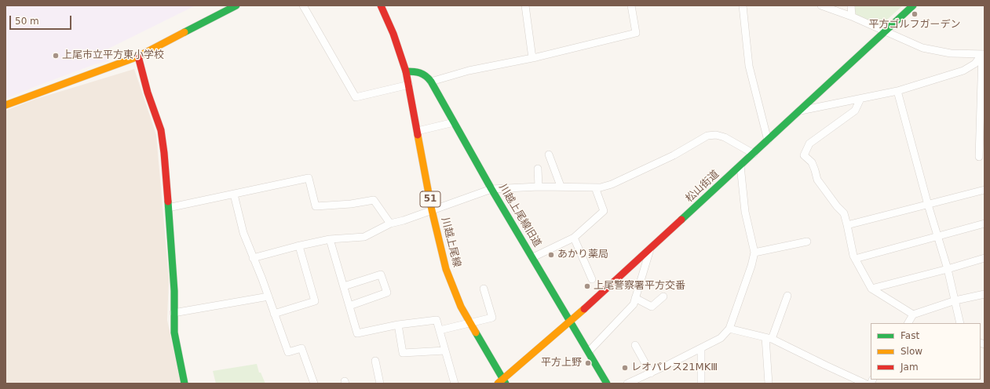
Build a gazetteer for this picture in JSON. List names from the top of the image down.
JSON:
{
  "streets": {
    "street": [
      "松山街道",
      "51",
      "川越上尾線旧道",
      "川越上尾線"
    ]
  },
  "crossings": [
    ["松山街道", "川越上尾線旧道"],
    ["松山街道", "川越上尾線"],
    ["川越上尾線旧道", "川越上尾線"]
  ],
  "places": [
    "平方ゴルフガーデン",
    "上尾市立平方東小学校",
    "あかり薬局",
    "上尾警察署平方交番",
    "平方上野",
    "レオパレス21MKⅢ"
  ],
  "legend": ["Fast", "Slow", "Jam"],
  "scale_bar": "50 m"
}
